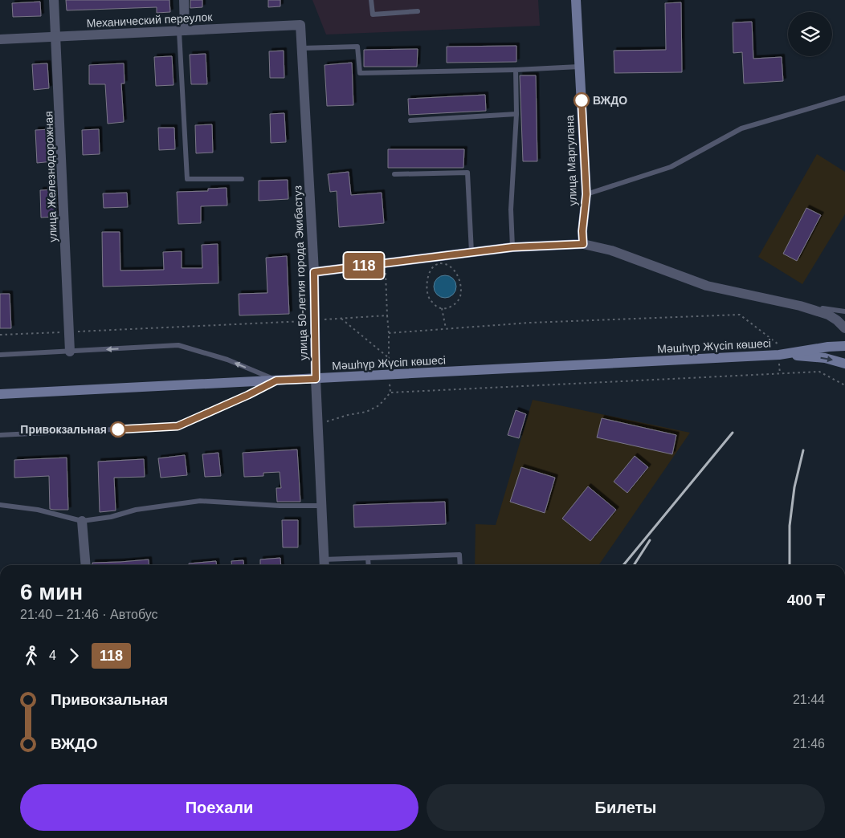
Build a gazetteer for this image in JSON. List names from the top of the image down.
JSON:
{
  "streets": {
    "main road": ["улица Маргулана", "улица 50-летия города Экибастуз", "Мәшһүр Жүсіп көшесі"],
    "street": ["Механический переулок", "улица Железнодорожная"]
  },
  "crossings": [
    ["Механический переулок", "улица Железнодорожная"],
    ["Механический переулок", "улица 50-летия города Экибастуз"],
    ["улица 50-летия города Экибастуз", "Мәшһүр Жүсіп көшесі"]
  ],
  "places": ["ВЖДО", "Привокзальная"],
  "lines": ["bus line 118"],
  "page": {
    "on_map": "118",
    "heading": ["6 мин", "21:40 – 21:46 · Автобус", "400 ₸"],
    "legs": ["4", "118"],
    "list": [
      {
        "name": "Привокзальная",
        "value": "21:44"
      },
      {
        "name": "ВЖДО",
        "value": "21:46"
      }
    ],
    "buttons": ["Поехали", "Билеты"]
  }
}
